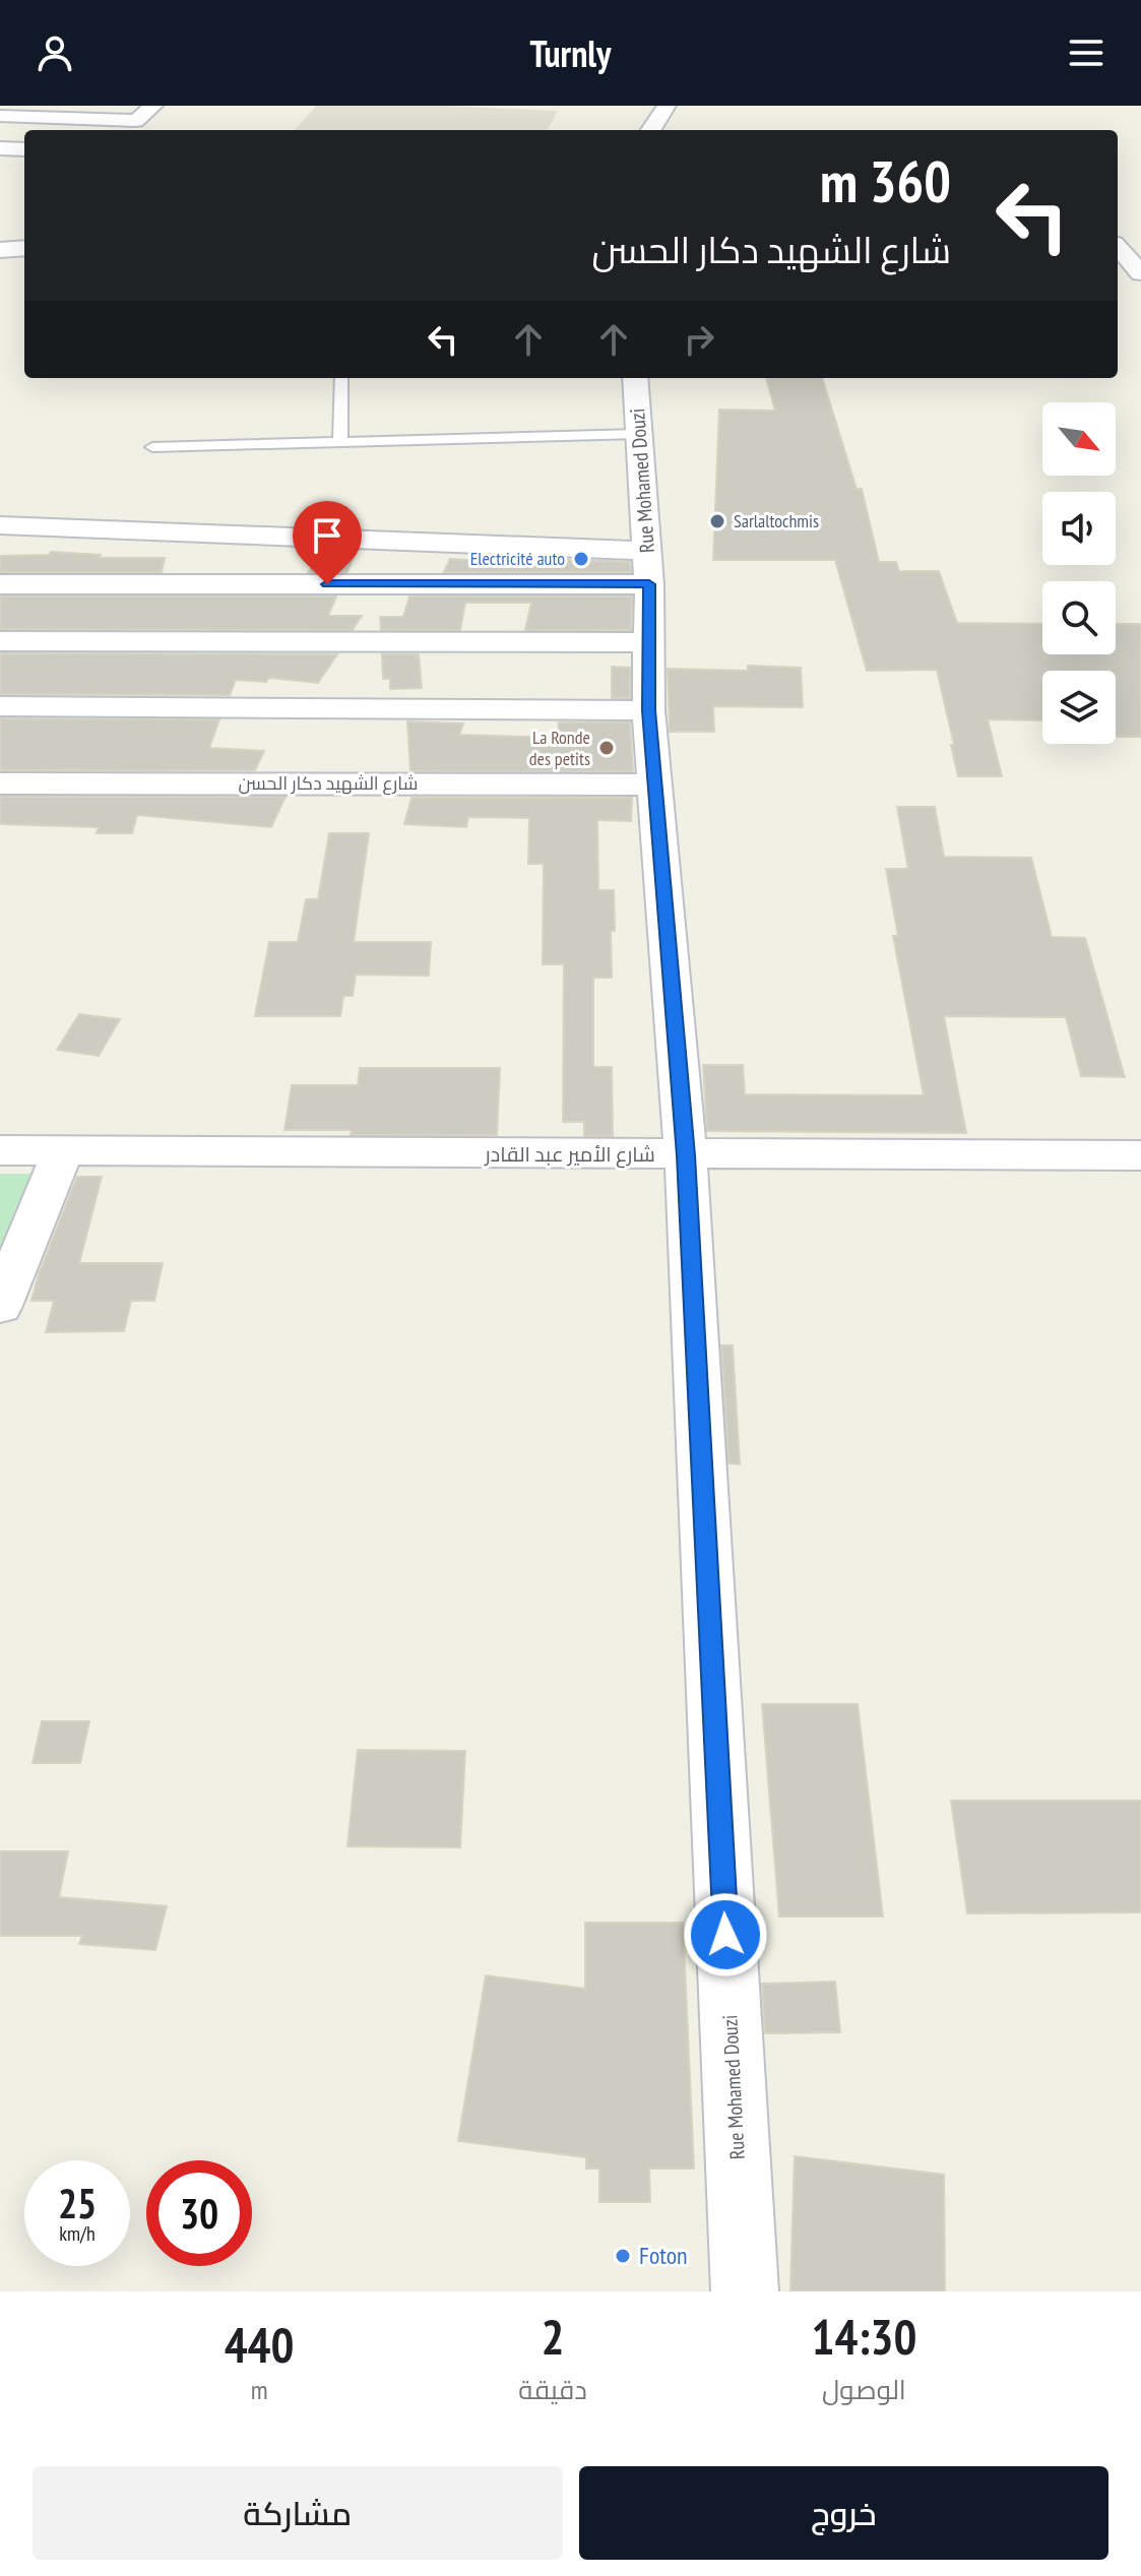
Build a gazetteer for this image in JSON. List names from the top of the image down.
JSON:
{
  "streets": {
    "street": ["Rue Mohamed Douzi", "شارع الشهيد دكار الحسن", "شارع الأمير عبد القادر"]
  },
  "crossings": [
    ["Rue Mohamed Douzi", "شارع الشهيد دكار الحسن"],
    ["Rue Mohamed Douzi", "شارع الأمير عبد القادر"]
  ],
  "places": [
    "Sarlaltochmis",
    "Electricité auto",
    "La Ronde des petits",
    "Foton"
  ],
  "north": "bottom right",
  "page": {
    "header": "Turnly",
    "turn": ["360 m", "شارع الشهيد دكار الحسن"],
    "speed": "25 km/h",
    "limit": "30",
    "eta": [
      "14:30",
      "الوصول",
      "2",
      "دقيقة",
      "440",
      "m"
    ],
    "buttons": ["خروج", "مشاركة"]
  }
}
